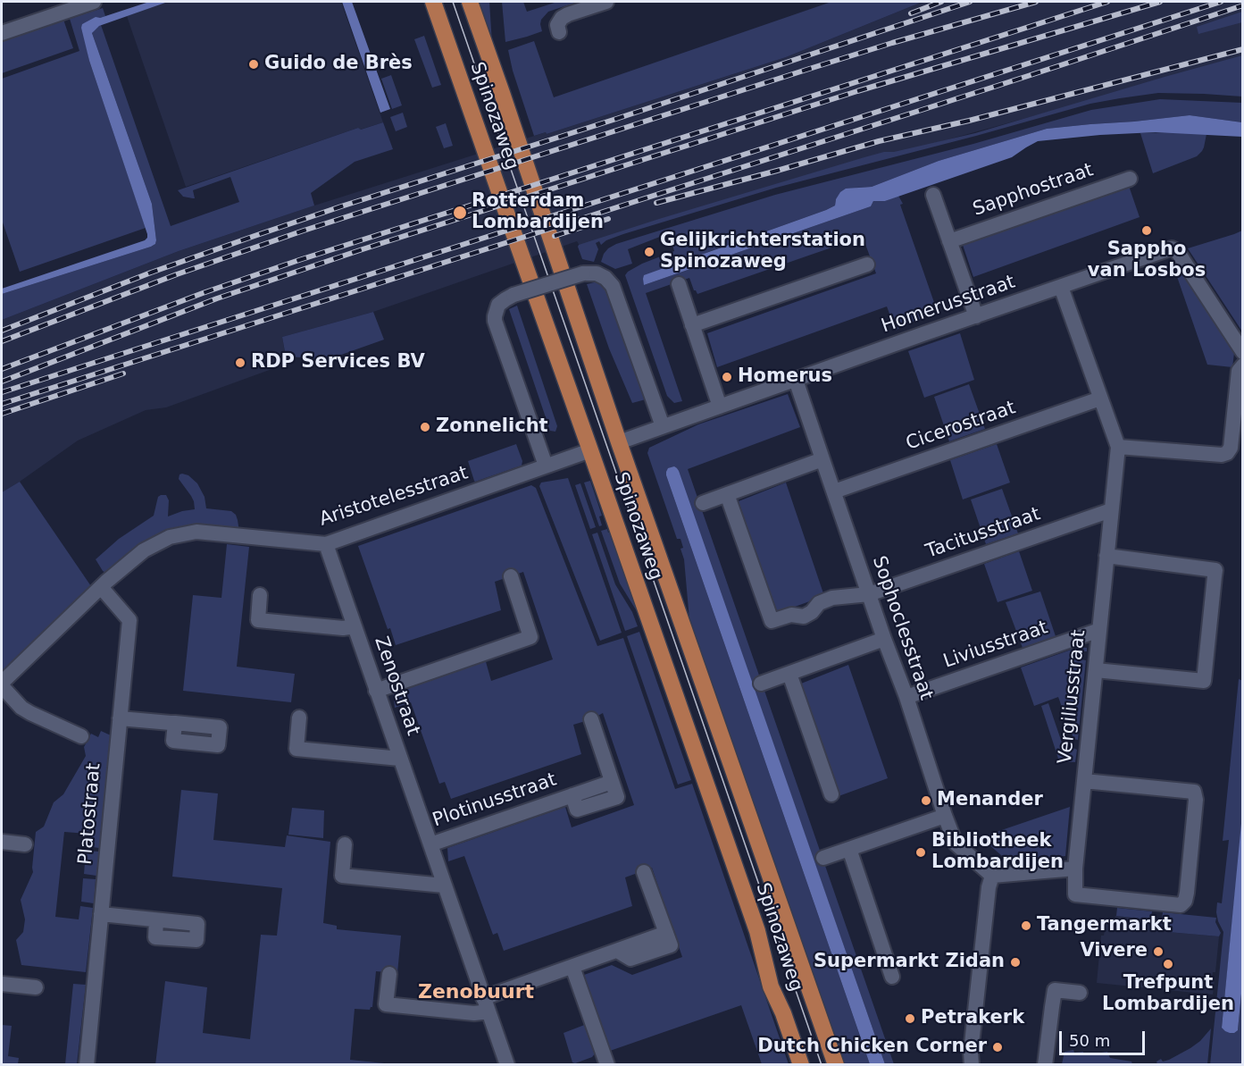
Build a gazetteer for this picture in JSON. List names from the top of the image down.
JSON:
{
  "streets": {
    "main road": ["Spinozaweg"],
    "street": [
      "Sapphostraat",
      "Homerusstraat",
      "Cicerostraat",
      "Aristotelesstraat",
      "Tacitusstraat",
      "Sophoclesstraat",
      "Liviusstraat",
      "Zenostraat",
      "Vergiliusstraat",
      "Plotinusstraat",
      "Platostraat"
    ]
  },
  "crossings": [
    ["Spinozaweg", "Homerusstraat"],
    ["Spinozaweg", "Aristotelesstraat"],
    ["Homerusstraat", "Sophoclesstraat"],
    ["Homerusstraat", "Vergiliusstraat"],
    ["Cicerostraat", "Sophoclesstraat"],
    ["Cicerostraat", "Vergiliusstraat"],
    ["Aristotelesstraat", "Zenostraat"],
    ["Aristotelesstraat", "Platostraat"],
    ["Tacitusstraat", "Sophoclesstraat"],
    ["Tacitusstraat", "Vergiliusstraat"],
    ["Sophoclesstraat", "Liviusstraat"],
    ["Liviusstraat", "Vergiliusstraat"],
    ["Zenostraat", "Plotinusstraat"]
  ],
  "districts": ["Zenobuurt"],
  "places": [
    "Guido de Brès",
    "Rotterdam Lombardijen",
    "Sappho van Losbos",
    "Gelijkrichterstation Spinozaweg",
    "RDP Services BV",
    "Homerus",
    "Zonnelicht",
    "Menander",
    "Bibliotheek Lombardijen",
    "Tangermarkt",
    "Vivere",
    "Supermarkt Zidan",
    "Trefpunt Lombardijen",
    "Petrakerk",
    "Dutch Chicken Corner"
  ],
  "scale_bar": "50 m"
}
